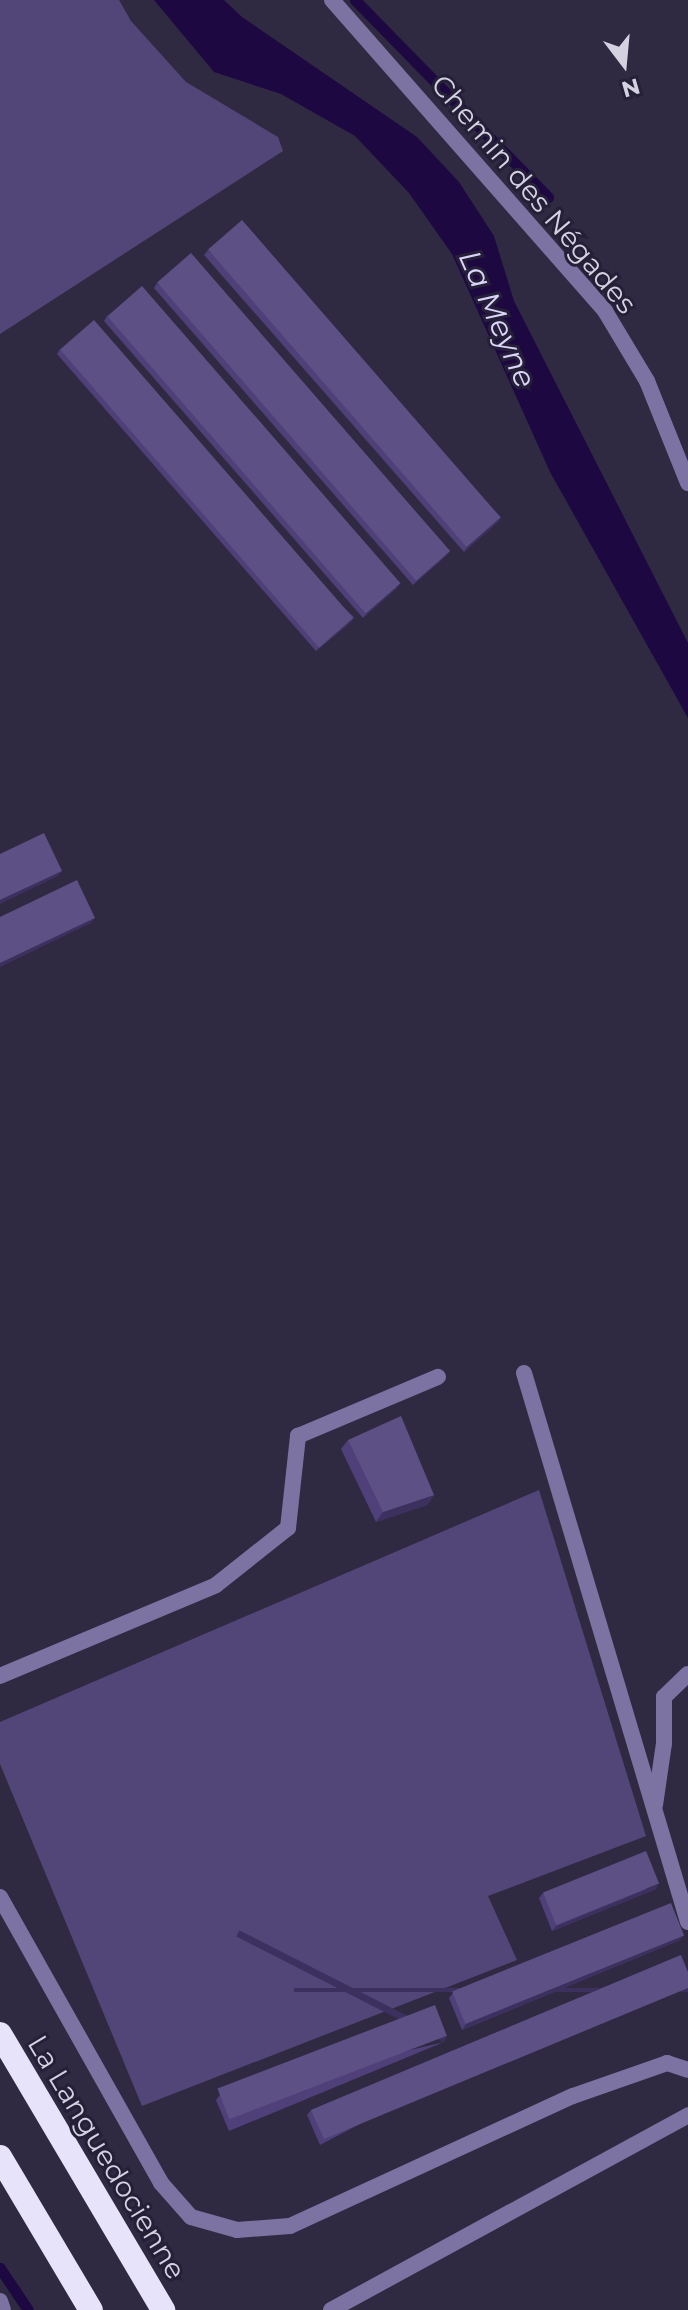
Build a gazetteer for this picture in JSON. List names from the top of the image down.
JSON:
{
  "streets": {
    "highway": ["La Languedocienne"],
    "street": ["Chemin des Négades"]
  },
  "water": ["La Meyne"],
  "north": "bottom"
}
